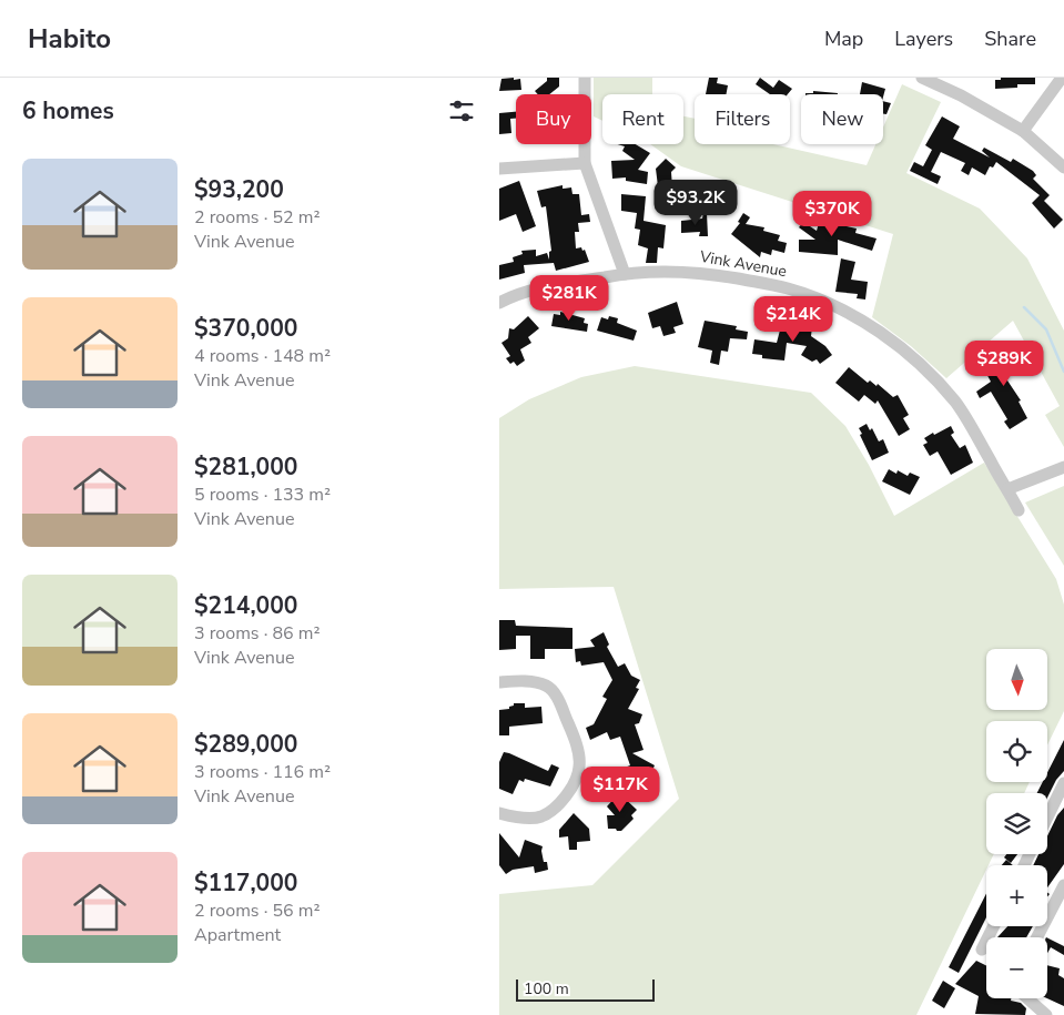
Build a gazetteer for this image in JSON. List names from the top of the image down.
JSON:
{
  "streets": {
    "street": ["Vink Avenue"]
  },
  "scale_bar": "100 m",
  "north": "bottom",
  "page": {
    "header": "Habito",
    "nav": ["Map", "Layers", "Share"],
    "heading": "6 homes",
    "chip": [
      "Buy",
      "Rent",
      "Filters",
      "New"
    ],
    "list": [
      {
        "name": "$93,200",
        "note": "2 rooms · 52 m² · Vink Avenue"
      },
      {
        "name": "$370,000",
        "note": "4 rooms · 148 m² · Vink Avenue"
      },
      {
        "name": "$281,000",
        "note": "5 rooms · 133 m² · Vink Avenue"
      },
      {
        "name": "$214,000",
        "note": "3 rooms · 86 m² · Vink Avenue"
      },
      {
        "name": "$289,000",
        "note": "3 rooms · 116 m² · Vink Avenue"
      },
      {
        "name": "$117,000",
        "note": "2 rooms · 56 m² · Apartment"
      }
    ],
    "price": [
      "$93.2K",
      "$370K",
      "$281K",
      "$214K",
      "$289K",
      "$117K"
    ],
    "map_buttons": ["+", "−"],
    "scale": "100 m"
  }
}
